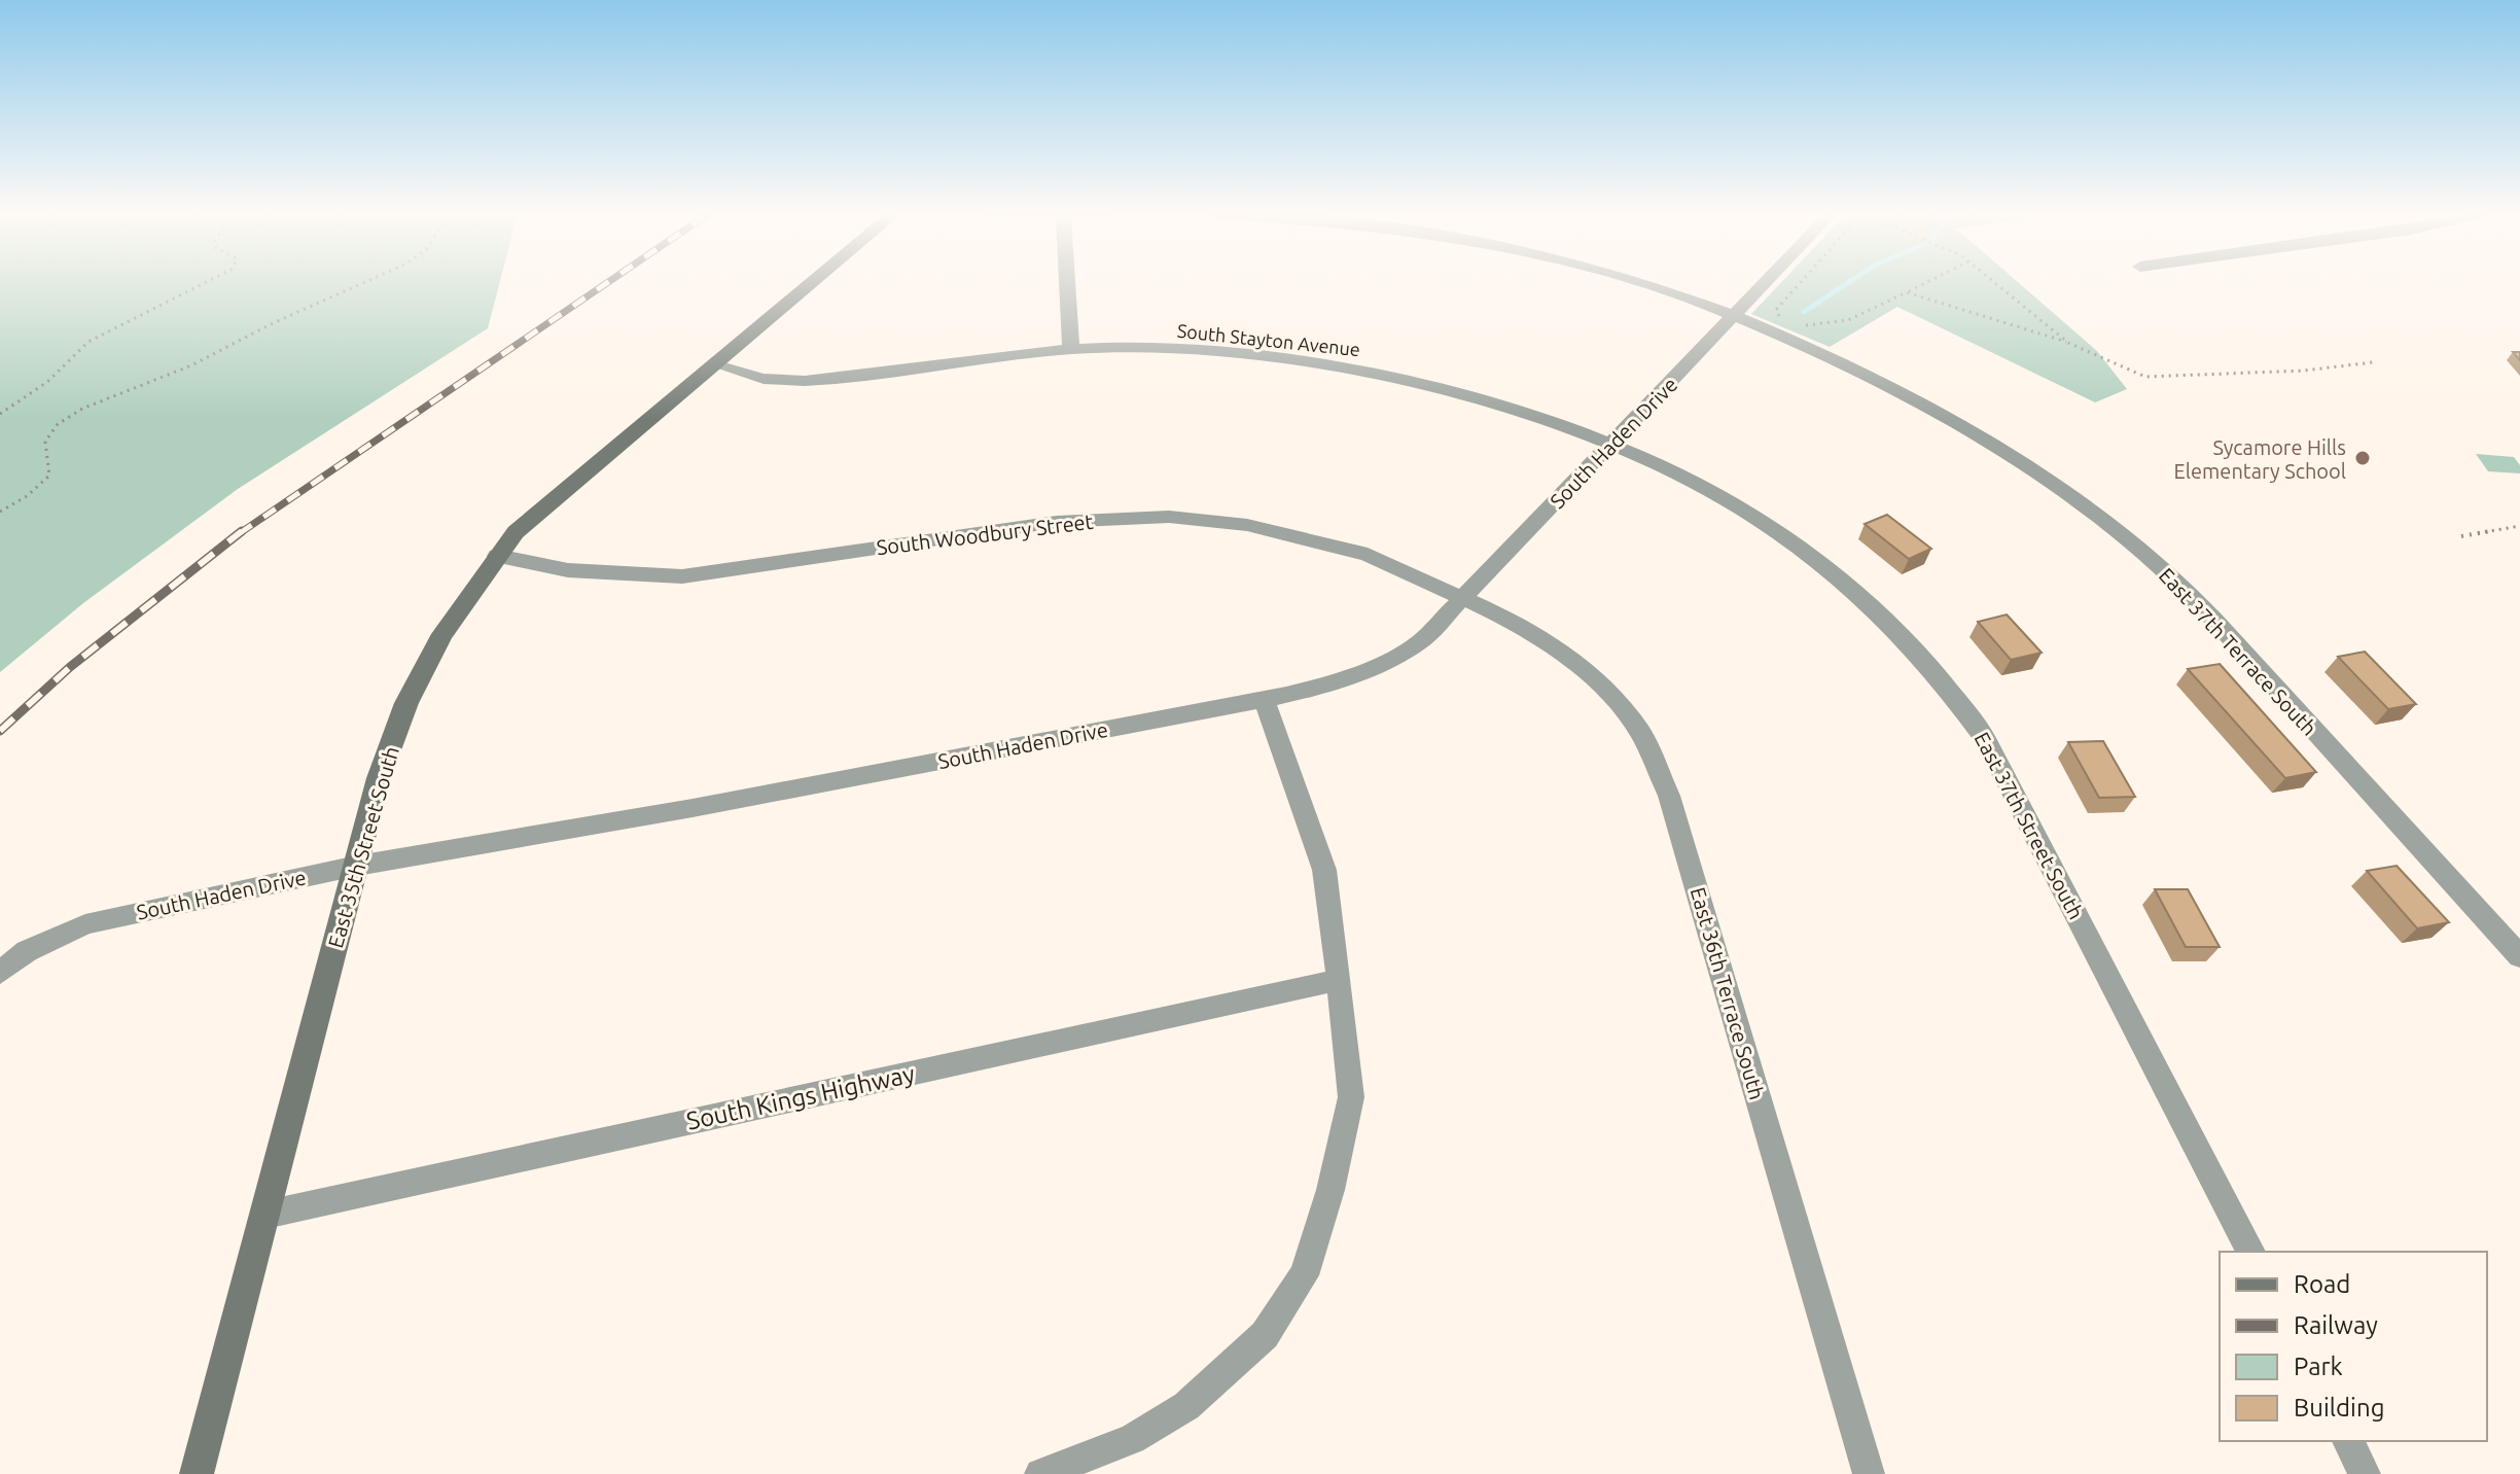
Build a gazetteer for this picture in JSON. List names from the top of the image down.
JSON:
{
  "streets": {
    "main road": ["East 35th Street South"],
    "street": [
      "South Stayton Avenue",
      "South Haden Drive",
      "South Woodbury Street",
      "East 37th Terrace South",
      "East 37th Street South",
      "East 36th Terrace South",
      "South Kings Highway"
    ]
  },
  "crossings": [
    ["South Stayton Avenue", "South Haden Drive"],
    ["South Stayton Avenue", "East 37th Street South"],
    ["South Stayton Avenue", "East 35th Street South"],
    ["South Haden Drive", "South Woodbury Street"],
    ["South Haden Drive", "East 37th Terrace South"],
    ["South Haden Drive", "East 37th Street South"],
    ["South Haden Drive", "East 35th Street South"],
    ["South Haden Drive", "East 36th Terrace South"],
    ["South Woodbury Street", "East 35th Street South"],
    ["South Woodbury Street", "East 36th Terrace South"],
    ["East 35th Street South", "South Kings Highway"]
  ],
  "places": ["Sycamore Hills Elementary School"],
  "legend": [
    "Road",
    "Railway",
    "Park",
    "Building"
  ]
}
